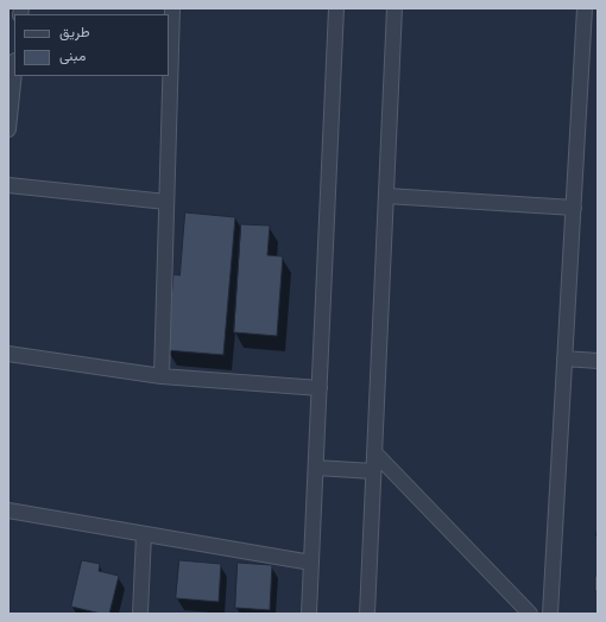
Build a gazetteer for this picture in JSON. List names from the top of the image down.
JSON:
{
  "legend": ["طريق", "مبنى"]
}
